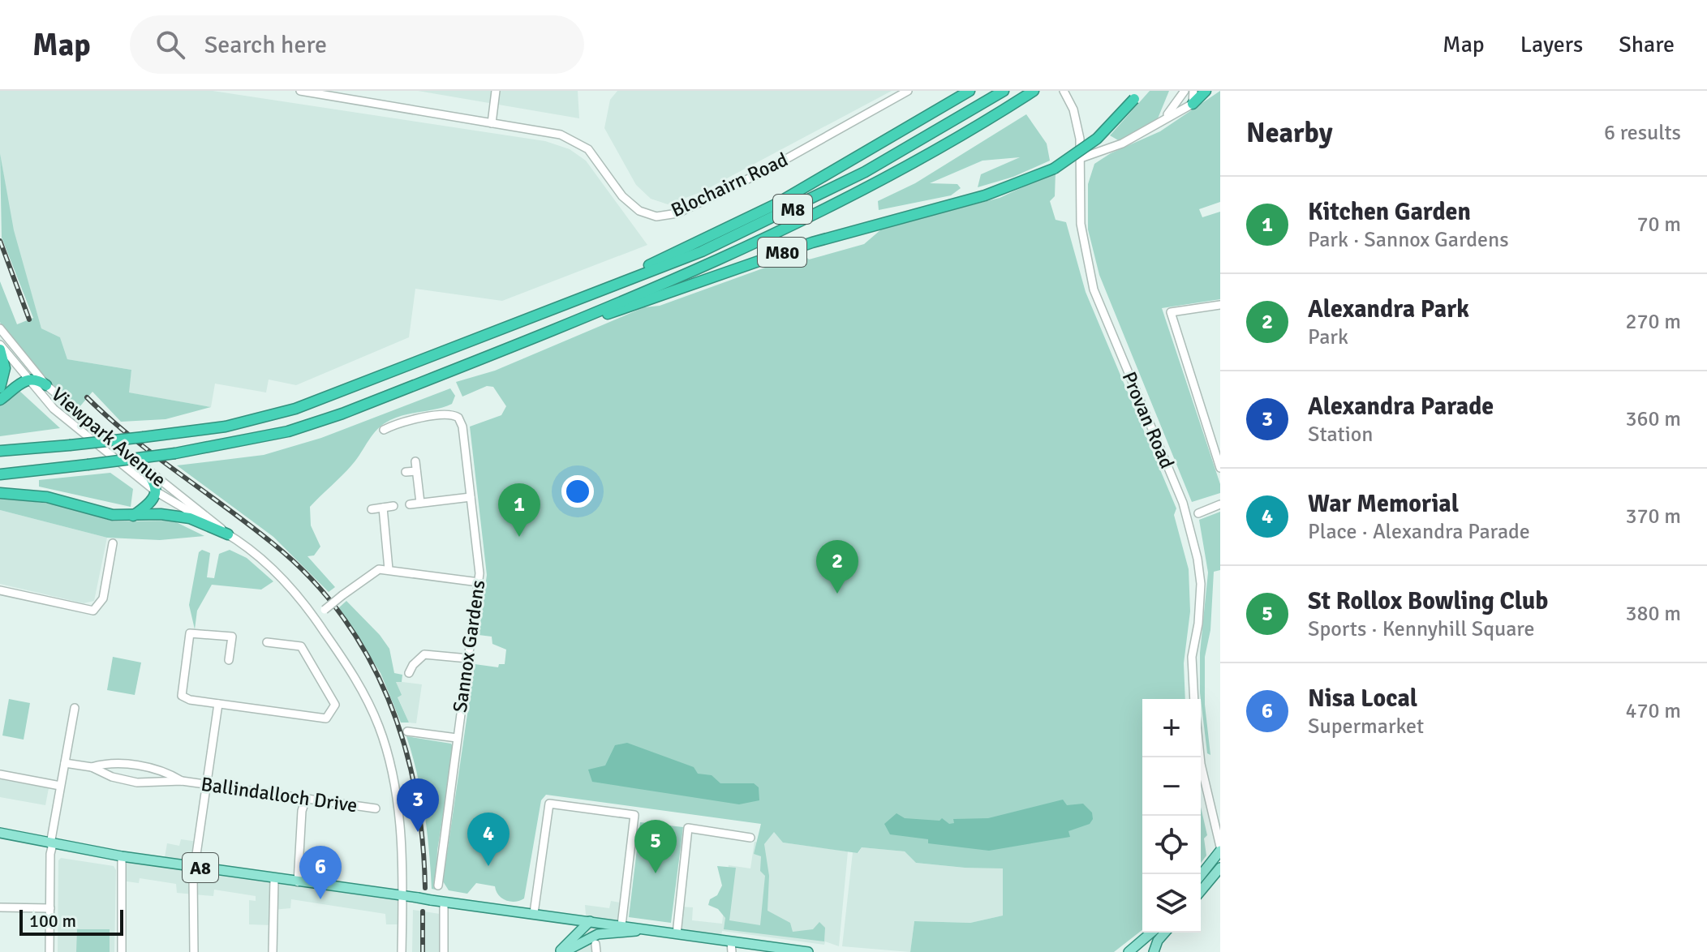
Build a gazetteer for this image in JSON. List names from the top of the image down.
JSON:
{
  "streets": {
    "highway": ["M8", "M80"],
    "main road": ["A8"],
    "street": [
      "Blochairn Road",
      "Provan Road",
      "Viewpark Avenue",
      "Sannox Gardens",
      "Ballindalloch Drive"
    ]
  },
  "crossings": [
    ["M8", "M80"],
    ["Viewpark Avenue", "A8"]
  ],
  "scale_bar": "100 m",
  "page": {
    "header": "Map",
    "search": "Search here",
    "nav": ["Map", "Layers", "Share"],
    "heading": ["Nearby", "6 results"],
    "list": [
      {
        "mark": "1",
        "name": "Kitchen Garden",
        "note": "Park · Sannox Gardens",
        "value": "70 m"
      },
      {
        "mark": "2",
        "name": "Alexandra Park",
        "note": "Park",
        "value": "270 m"
      },
      {
        "mark": "3",
        "name": "Alexandra Parade",
        "note": "Station",
        "value": "360 m"
      },
      {
        "mark": "4",
        "name": "War Memorial",
        "note": "Place · Alexandra Parade",
        "value": "370 m"
      },
      {
        "mark": "5",
        "name": "St Rollox Bowling Club",
        "note": "Sports · Kennyhill Square",
        "value": "380 m"
      },
      {
        "mark": "6",
        "name": "Nisa Local",
        "note": "Supermarket",
        "value": "470 m"
      }
    ],
    "pins": [
      "1",
      "2",
      "3",
      "4",
      "5",
      "6"
    ],
    "map_buttons": ["+", "−"],
    "scale": "100 m"
  }
}
